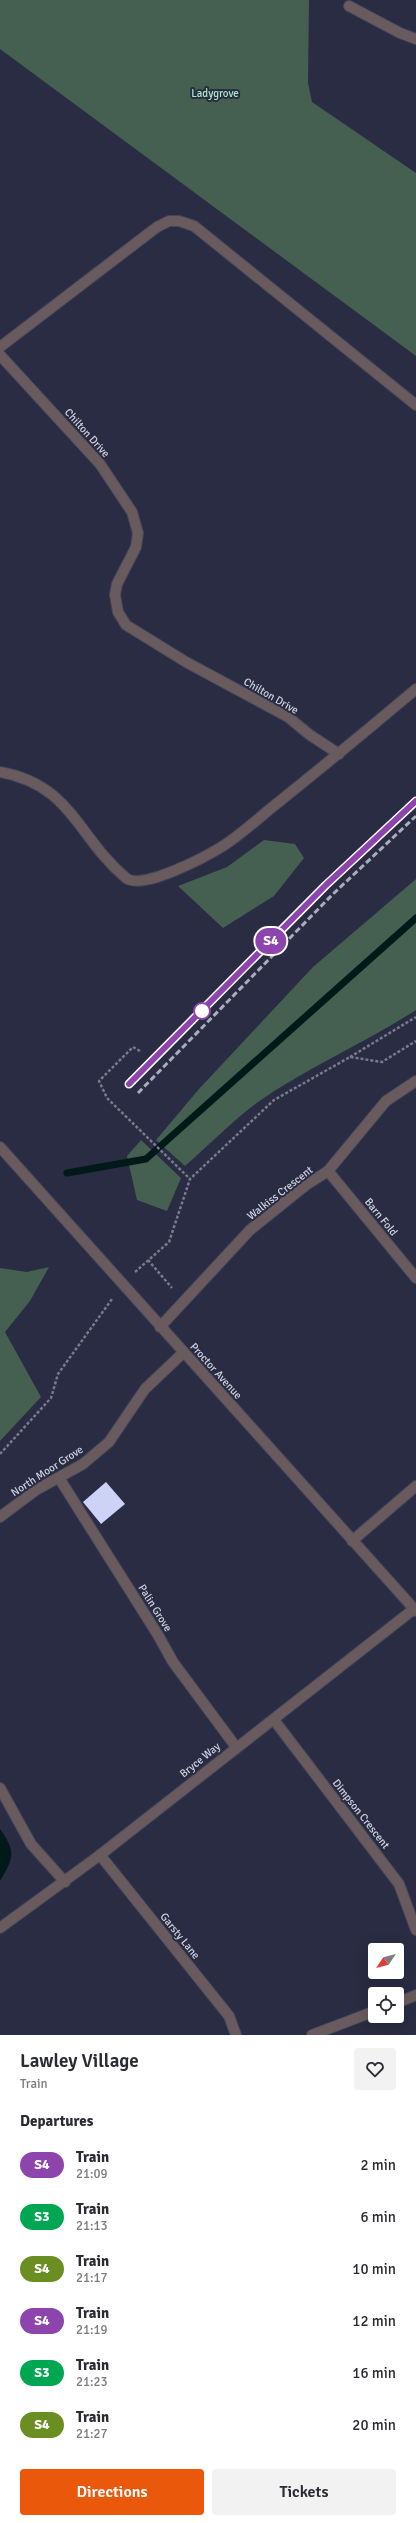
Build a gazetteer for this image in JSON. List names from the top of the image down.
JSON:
{
  "streets": {
    "street": [
      "Chilton Drive",
      "Walkiss Crescent",
      "Barn Fold",
      "Proctor Avenue",
      "North Moor Grove",
      "Palin Grove",
      "Bryce Way",
      "Dimpson Crescent",
      "Garsty Lane"
    ]
  },
  "crossings": [
    ["Walkiss Crescent", "Barn Fold"],
    ["Walkiss Crescent", "Proctor Avenue"],
    ["Proctor Avenue", "North Moor Grove"],
    ["Proctor Avenue", "Bryce Way"],
    ["North Moor Grove", "Palin Grove"],
    ["Palin Grove", "Bryce Way"],
    ["Bryce Way", "Dimpson Crescent"],
    ["Bryce Way", "Garsty Lane"]
  ],
  "parks": ["Ladygrove"],
  "north": "bottom left",
  "page": {
    "on_map": "S4",
    "heading": [
      ["Lawley Village", "Train"],
      "Departures"
    ],
    "list": [
      {
        "mark": "S4",
        "name": "Train",
        "note": "21:09",
        "value": "2 min"
      },
      {
        "mark": "S3",
        "name": "Train",
        "note": "21:13",
        "value": "6 min"
      },
      {
        "mark": "S4",
        "name": "Train",
        "note": "21:17",
        "value": "10 min"
      },
      {
        "mark": "S4",
        "name": "Train",
        "note": "21:19",
        "value": "12 min"
      },
      {
        "mark": "S3",
        "name": "Train",
        "note": "21:23",
        "value": "16 min"
      },
      {
        "mark": "S4",
        "name": "Train",
        "note": "21:27",
        "value": "20 min"
      }
    ],
    "buttons": ["Directions", "Tickets"]
  }
}
